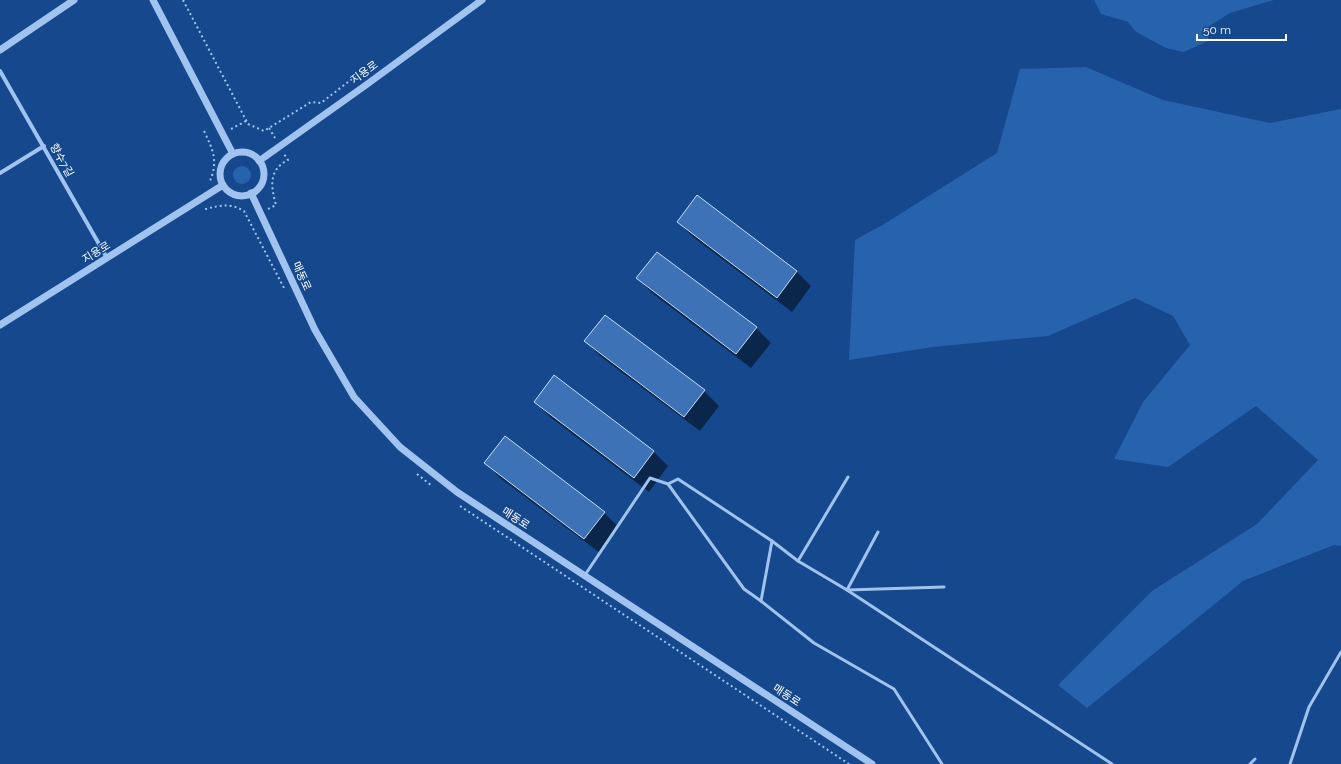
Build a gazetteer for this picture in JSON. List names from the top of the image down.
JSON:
{
  "streets": {
    "street": ["지용로", "향수7길", "매동로"]
  },
  "crossings": [
    ["지용로", "향수7길"],
    ["지용로", "매동로"]
  ],
  "scale_bar": "50 m"
}
